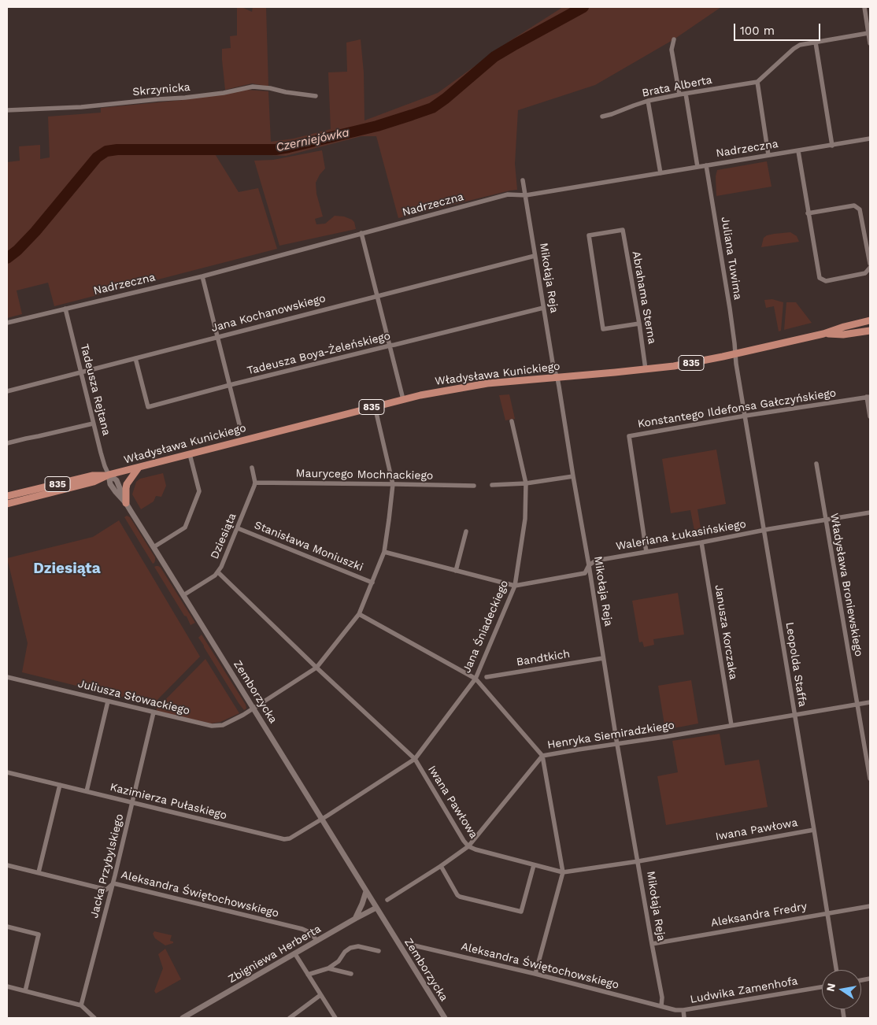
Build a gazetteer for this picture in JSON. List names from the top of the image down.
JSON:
{
  "streets": {
    "main road": ["835", "Władysława Kunickiego"],
    "street": [
      "Brata Alberta",
      "Skrzynicka",
      "Nadrzeczna",
      "Juliana Tuwima",
      "Mikołaja Reja",
      "Abrahama Sterna",
      "Jana Kochanowskiego",
      "Tadeusza Boya-Żeleńskiego",
      "Tadeusza Rejtana",
      "Konstantego Ildefonsa Gałczyńskiego",
      "Maurycego Mochnackiego",
      "Waleriana Łukasińskiego",
      "Dziesiąta",
      "Stanisława Moniuszki",
      "Władysława Broniewskiego",
      "Jana Śniadeckiego",
      "Janusza Korczaka",
      "Bandtkich",
      "Leopolda Staffa",
      "Zemborzycka",
      "Juliusza Słowackiego",
      "Henryka Siemiradzkiego",
      "Kazimierza Pułaskiego",
      "Iwana Pawłowa",
      "Jacka Przybylskiego",
      "Aleksandra Świętochowskiego",
      "Aleksandra Fredry",
      "Zbigniewa Herberta",
      "Ludwika Zamenhofa"
    ]
  },
  "crossings": [
    ["Nadrzeczna", "Juliana Tuwima"],
    ["Nadrzeczna", "Mikołaja Reja"],
    ["Nadrzeczna", "Tadeusza Rejtana"],
    ["Juliana Tuwima", "Władysława Kunickiego"],
    ["Juliana Tuwima", "Leopolda Staffa"],
    ["Mikołaja Reja", "Jana Kochanowskiego"],
    ["Mikołaja Reja", "Tadeusza Boya-Żeleńskiego"],
    ["Mikołaja Reja", "Władysława Kunickiego"],
    ["Mikołaja Reja", "Waleriana Łukasińskiego"],
    ["Mikołaja Reja", "Bandtkich"],
    ["Mikołaja Reja", "Henryka Siemiradzkiego"],
    ["Mikołaja Reja", "Iwana Pawłowa"],
    ["Mikołaja Reja", "Aleksandra Świętochowskiego"],
    ["Mikołaja Reja", "Aleksandra Fredry"],
    ["Mikołaja Reja", "Ludwika Zamenhofa"],
    ["Abrahama Sterna", "Władysława Kunickiego"],
    ["Jana Kochanowskiego", "Tadeusza Boya-Żeleńskiego"],
    ["Jana Kochanowskiego", "Tadeusza Rejtana"],
    ["Władysława Kunickiego", "Tadeusza Rejtana"],
    ["Władysława Kunickiego", "Leopolda Staffa"],
    ["Władysława Kunickiego", "Zemborzycka"],
    ["Władysława Kunickiego", "Juliusza Słowackiego"],
    ["Tadeusza Rejtana", "Zemborzycka"],
    ["Konstantego Ildefonsa Gałczyńskiego", "Waleriana Łukasińskiego"],
    ["Konstantego Ildefonsa Gałczyńskiego", "Leopolda Staffa"],
    ["Maurycego Mochnackiego", "Dziesiąta"],
    ["Maurycego Mochnackiego", "Juliusza Słowackiego"],
    ["Waleriana Łukasińskiego", "Władysława Broniewskiego"],
    ["Waleriana Łukasińskiego", "Jana Śniadeckiego"],
    ["Waleriana Łukasińskiego", "Janusza Korczaka"],
    ["Waleriana Łukasińskiego", "Leopolda Staffa"],
    ["Waleriana Łukasińskiego", "Juliusza Słowackiego"],
    ["Dziesiąta", "Stanisława Moniuszki"],
    ["Dziesiąta", "Zemborzycka"],
    ["Dziesiąta", "Iwana Pawłowa"],
    ["Stanisława Moniuszki", "Juliusza Słowackiego"],
    ["Władysława Broniewskiego", "Henryka Siemiradzkiego"],
    ["Jana Śniadeckiego", "Zemborzycka"],
    ["Jana Śniadeckiego", "Kazimierza Pułaskiego"],
    ["Jana Śniadeckiego", "Iwana Pawłowa"],
    ["Janusza Korczaka", "Henryka Siemiradzkiego"],
    ["Leopolda Staffa", "Henryka Siemiradzkiego"],
    ["Leopolda Staffa", "Iwana Pawłowa"],
    ["Leopolda Staffa", "Aleksandra Fredry"],
    ["Zemborzycka", "Juliusza Słowackiego"],
    ["Zemborzycka", "Kazimierza Pułaskiego"],
    ["Zemborzycka", "Zbigniewa Herberta"],
    ["Juliusza Słowackiego", "Iwana Pawłowa"],
    ["Juliusza Słowackiego", "Jacka Przybylskiego"],
    ["Henryka Siemiradzkiego", "Iwana Pawłowa"],
    ["Kazimierza Pułaskiego", "Jacka Przybylskiego"],
    ["Jacka Przybylskiego", "Aleksandra Świętochowskiego"],
    ["Aleksandra Świętochowskiego", "Zbigniewa Herberta"],
    ["Aleksandra Świętochowskiego", "Ludwika Zamenhofa"]
  ],
  "districts": ["Dziesiąta"],
  "water": ["Czerniejówka"],
  "scale_bar": "100 m",
  "north": "left"
}
